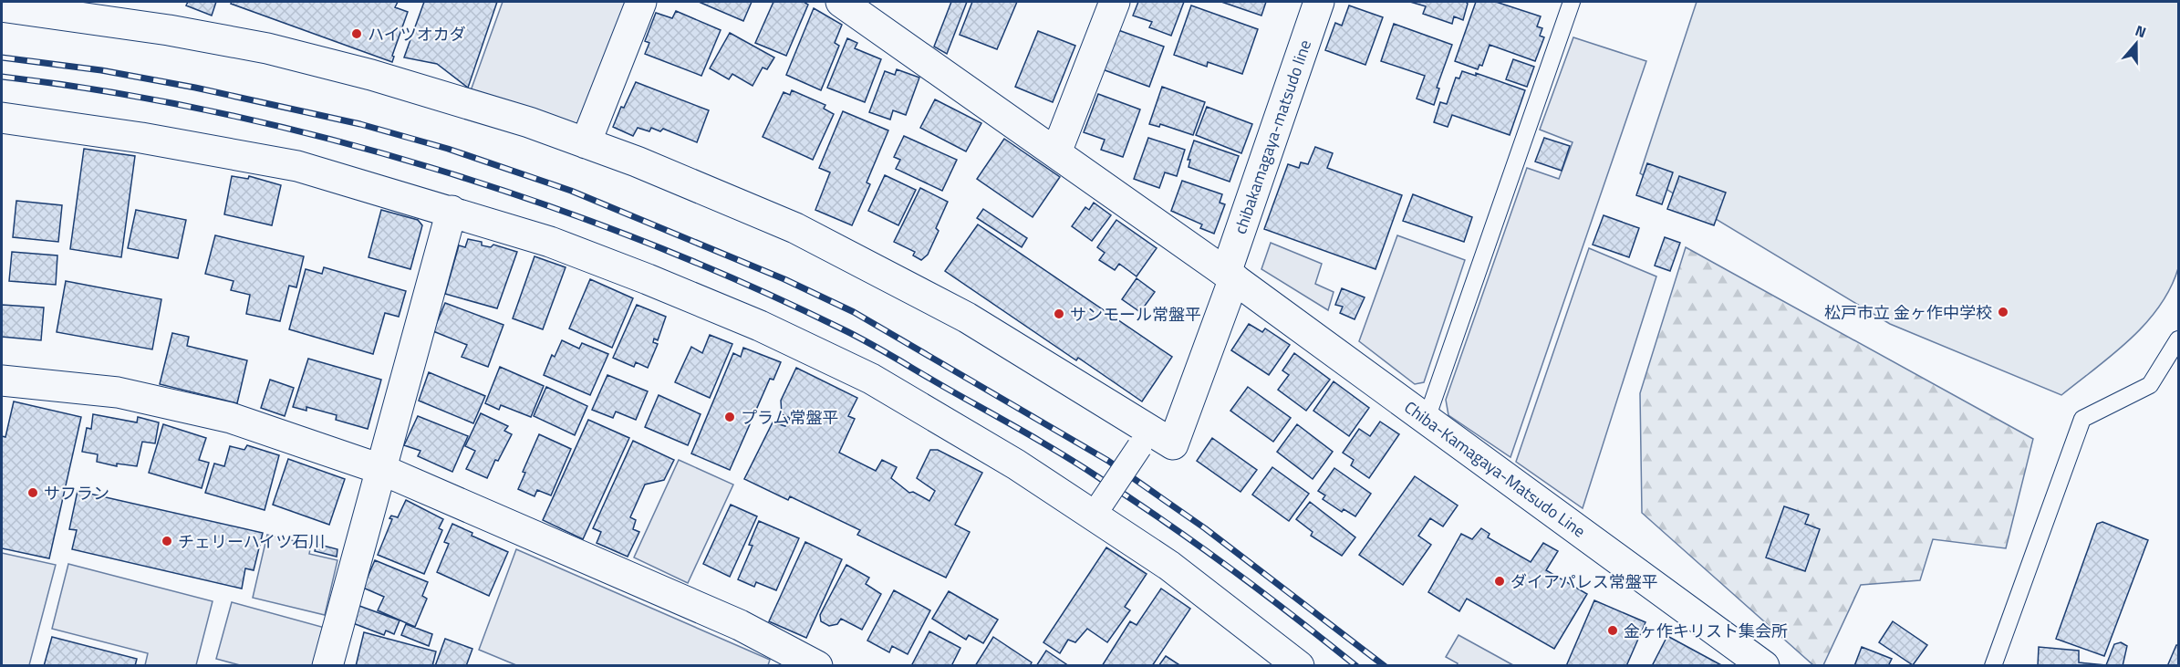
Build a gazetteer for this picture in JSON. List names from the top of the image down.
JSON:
{
  "streets": {
    "street": ["chibakamagaya-matsudo line", "Chiba-Kamagaya-Matsudo Line"]
  },
  "crossings": [
    ["chibakamagaya-matsudo line", "Chiba-Kamagaya-Matsudo Line"]
  ],
  "places": [
    "ハイツオカダ",
    "松戸市立 金ヶ作中学校",
    "サンモール常盤平",
    "プラム常盤平",
    "サフラン",
    "チェリーハイツ石川",
    "ダイアパレス常盤平",
    "金ヶ作キリスト集会所"
  ],
  "north": "top"
}
